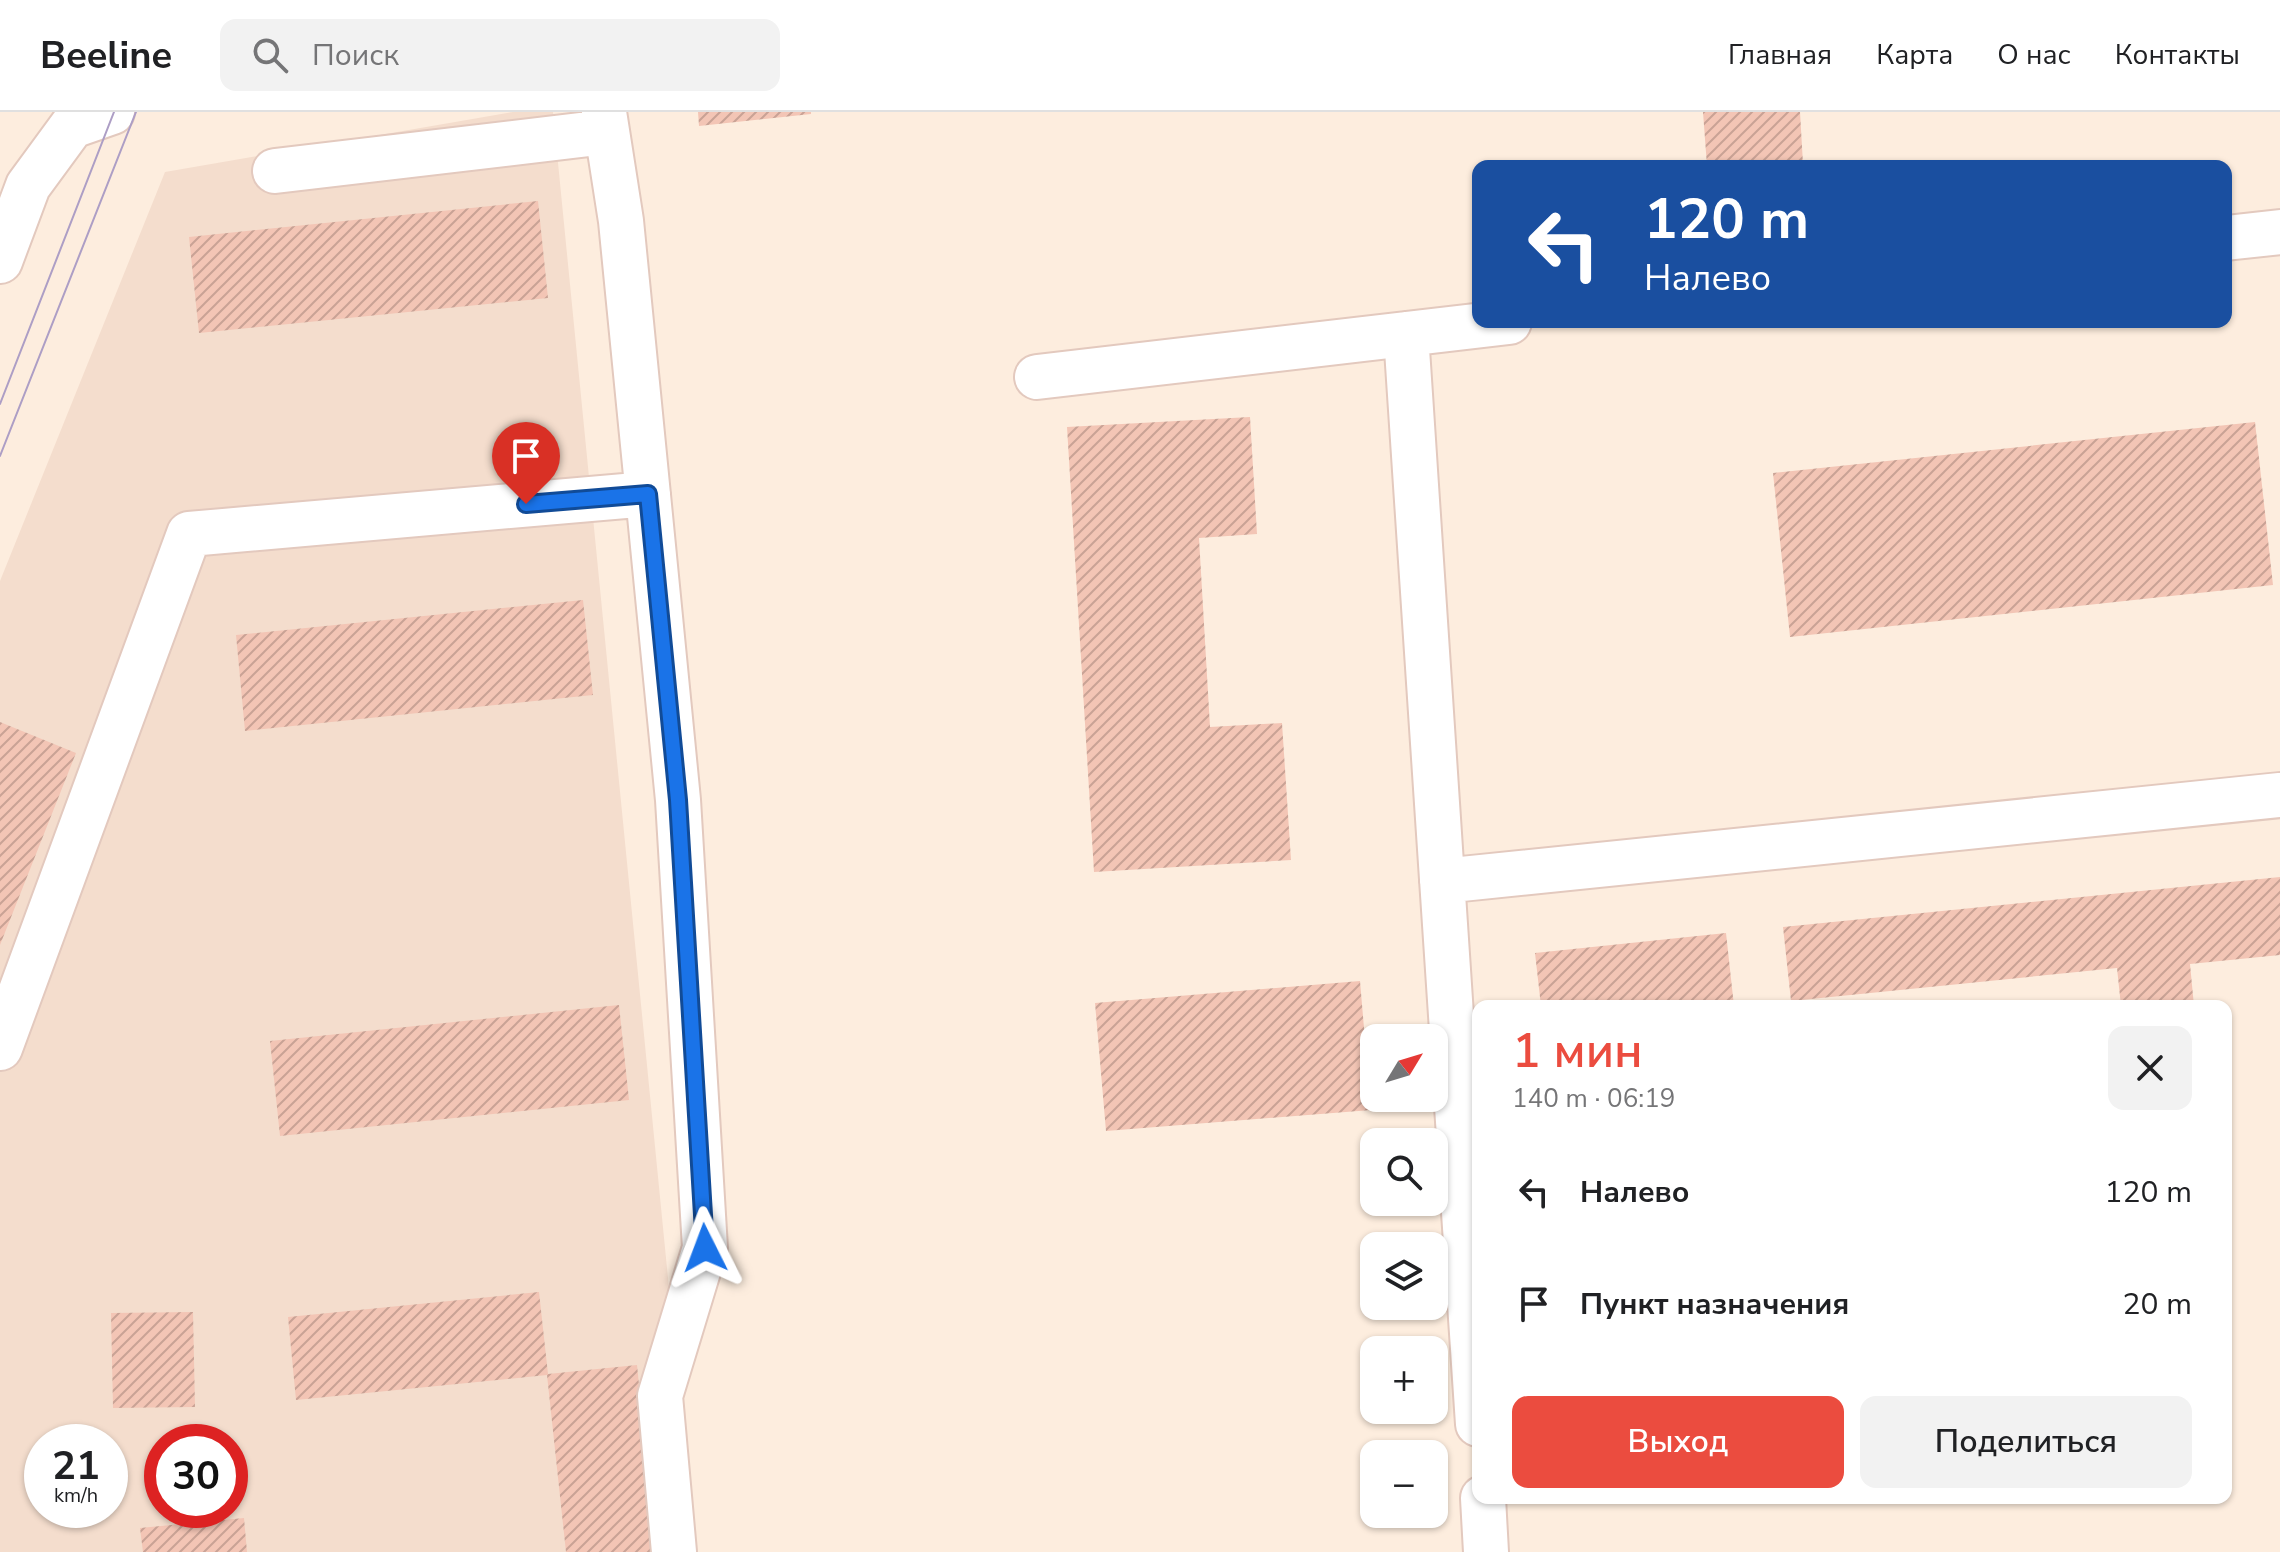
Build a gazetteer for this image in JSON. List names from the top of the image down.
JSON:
{
  "north": "top right",
  "page": {
    "header": "Beeline",
    "search": "Поиск",
    "nav": [
      "Главная",
      "Карта",
      "О нас",
      "Контакты"
    ],
    "turn": ["120 m", "Налево"],
    "heading": ["1 мин", "140 m · 06:19"],
    "map_buttons": ["+", "−"],
    "list": [
      {
        "name": "Налево",
        "value": "120 m"
      },
      {
        "name": "Пункт назначения",
        "value": "20 m"
      }
    ],
    "buttons": ["Выход", "Поделиться"],
    "speed": "21 km/h",
    "limit": "30"
  }
}
